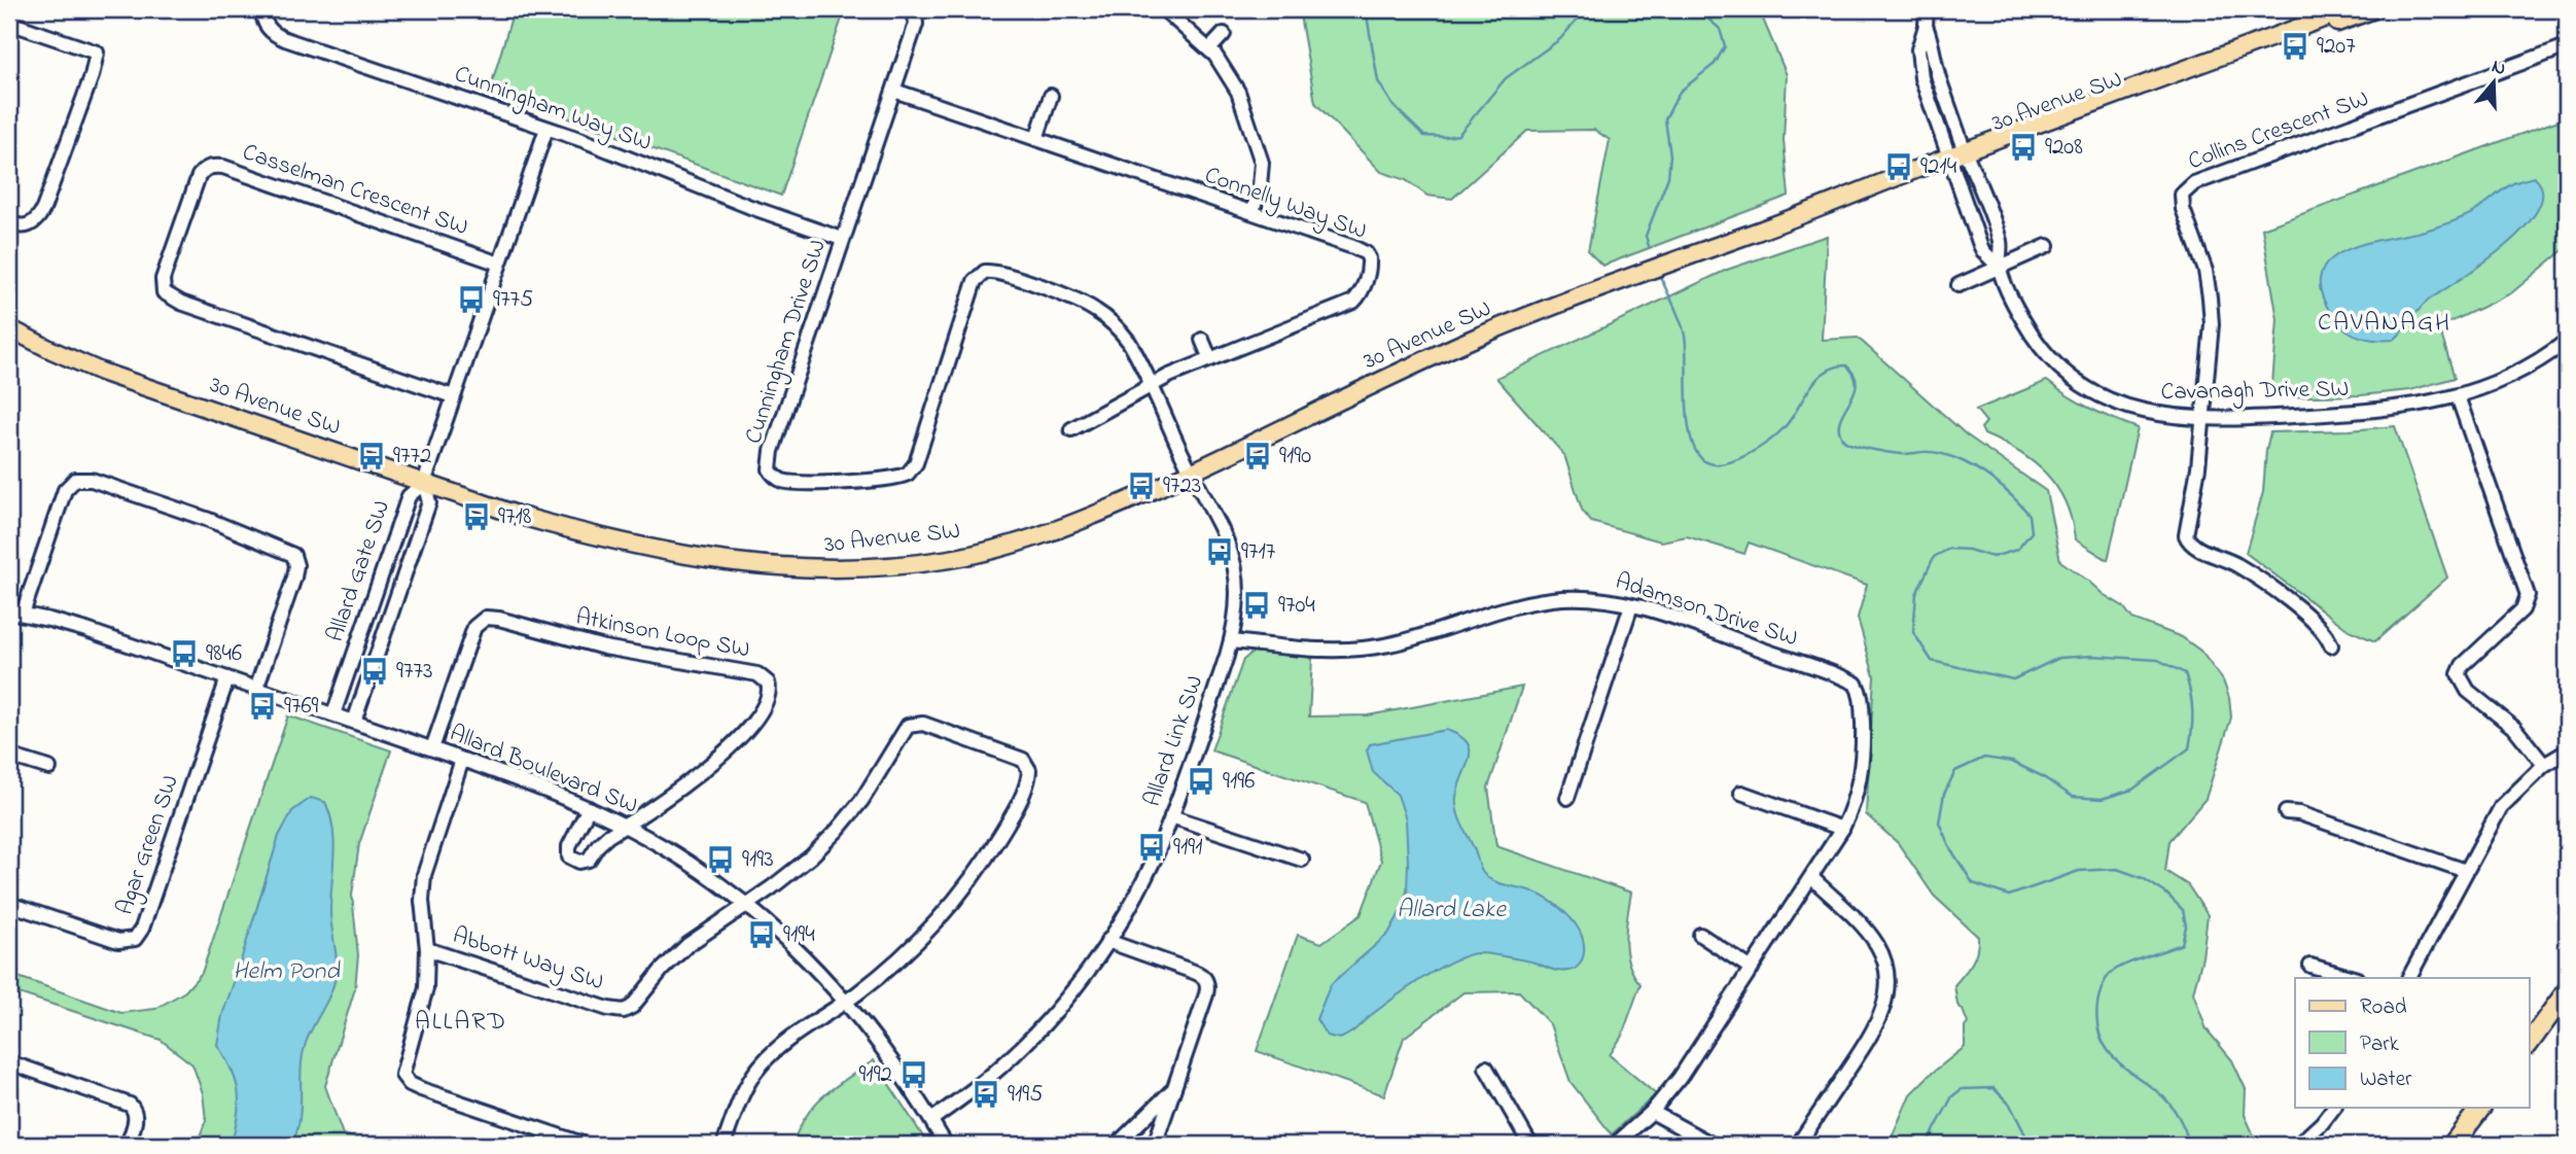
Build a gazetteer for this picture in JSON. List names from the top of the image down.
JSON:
{
  "streets": {
    "main road": ["30 Avenue SW"],
    "street": [
      "Cunningham Way SW",
      "Collins Crescent SW",
      "Casselman Crescent SW",
      "Connelly Way SW",
      "Cunningham Drive SW",
      "Cavanagh Drive SW",
      "Allard Gate SW",
      "Adamson Drive SW",
      "Atkinson Loop SW",
      "Allard Link SW",
      "Allard Boulevard SW",
      "Agar Green SW",
      "Abbott Way SW"
    ]
  },
  "crossings": [
    ["30 Avenue SW", "Cunningham Drive SW"],
    ["30 Avenue SW", "Cavanagh Drive SW"],
    ["30 Avenue SW", "Allard Gate SW"],
    ["30 Avenue SW", "Allard Link SW"],
    ["Cunningham Way SW", "Cunningham Drive SW"],
    ["Collins Crescent SW", "Cavanagh Drive SW"],
    ["Connelly Way SW", "Cunningham Drive SW"],
    ["Cunningham Drive SW", "Allard Link SW"],
    ["Allard Gate SW", "Allard Boulevard SW"],
    ["Adamson Drive SW", "Allard Link SW"],
    ["Atkinson Loop SW", "Allard Boulevard SW"],
    ["Allard Link SW", "Allard Boulevard SW"],
    ["Allard Boulevard SW", "Agar Green SW"],
    ["Allard Boulevard SW", "Abbott Way SW"]
  ],
  "districts": ["CAVANAGH", "ALLARD"],
  "water": ["Allard Lake", "Helm Pond"],
  "places": {
    "bus stop": [
      "9207",
      "9208",
      "9214",
      "9775",
      "9772",
      "9190",
      "9723",
      "9718",
      "9717",
      "9704",
      "9846",
      "9773",
      "9769",
      "9196",
      "9191",
      "9193",
      "9194",
      "9192",
      "9195"
    ]
  },
  "legend": ["Road", "Park", "Water"],
  "north": "top"
}
